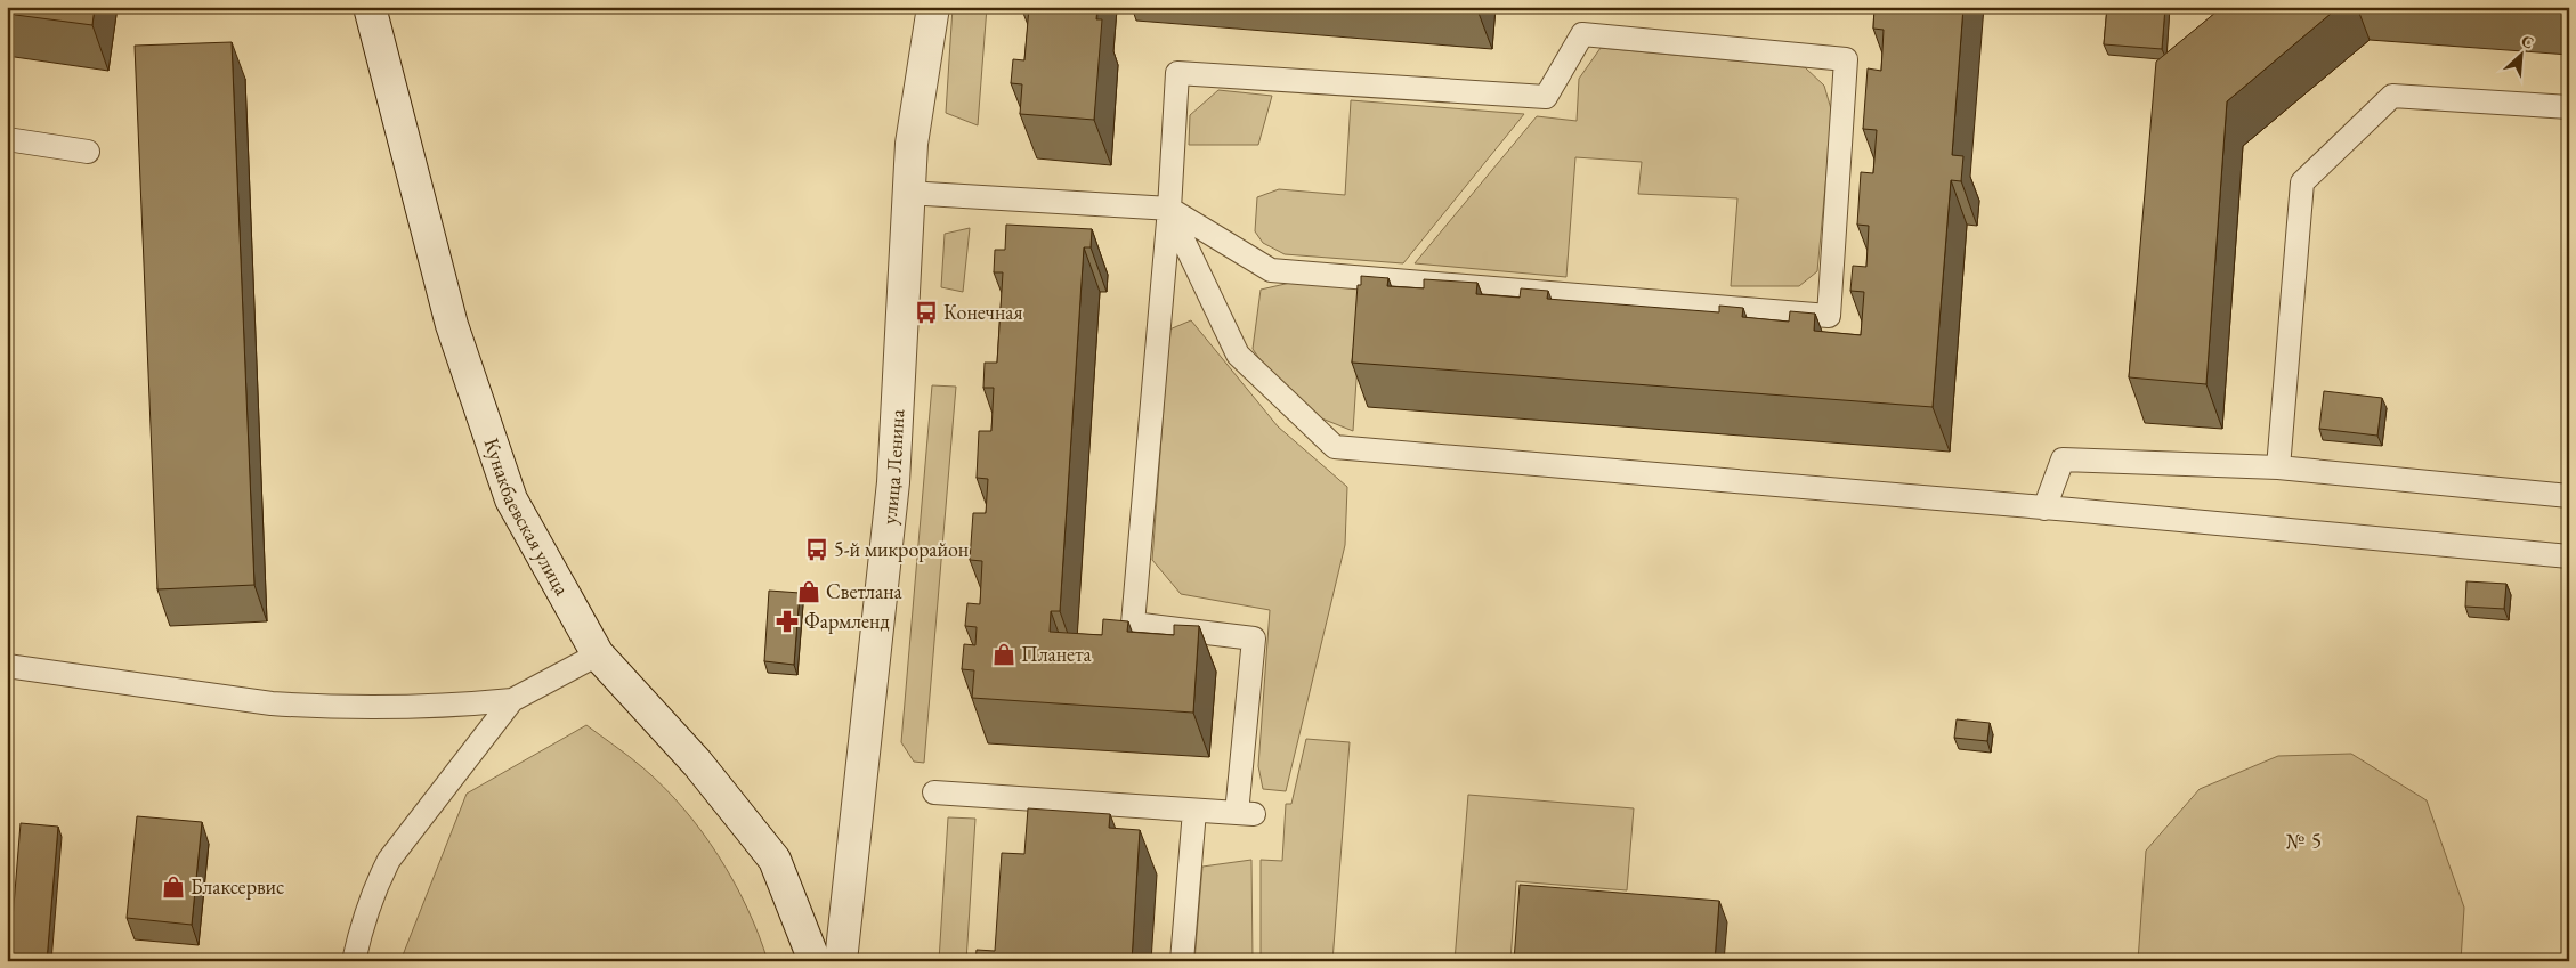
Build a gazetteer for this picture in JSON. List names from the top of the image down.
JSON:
{
  "streets": {
    "main road": ["улица Ленина", "Кунакбаевская улица"]
  },
  "districts": ["№ 5"],
  "places": {
    "bus stop": ["Конечная", "5-й микрорайон"],
    "shop": ["Светлана", "Планета", "Блаксервис"],
    "pharmacy": ["Фармленд"]
  },
  "north": "top right"
}
